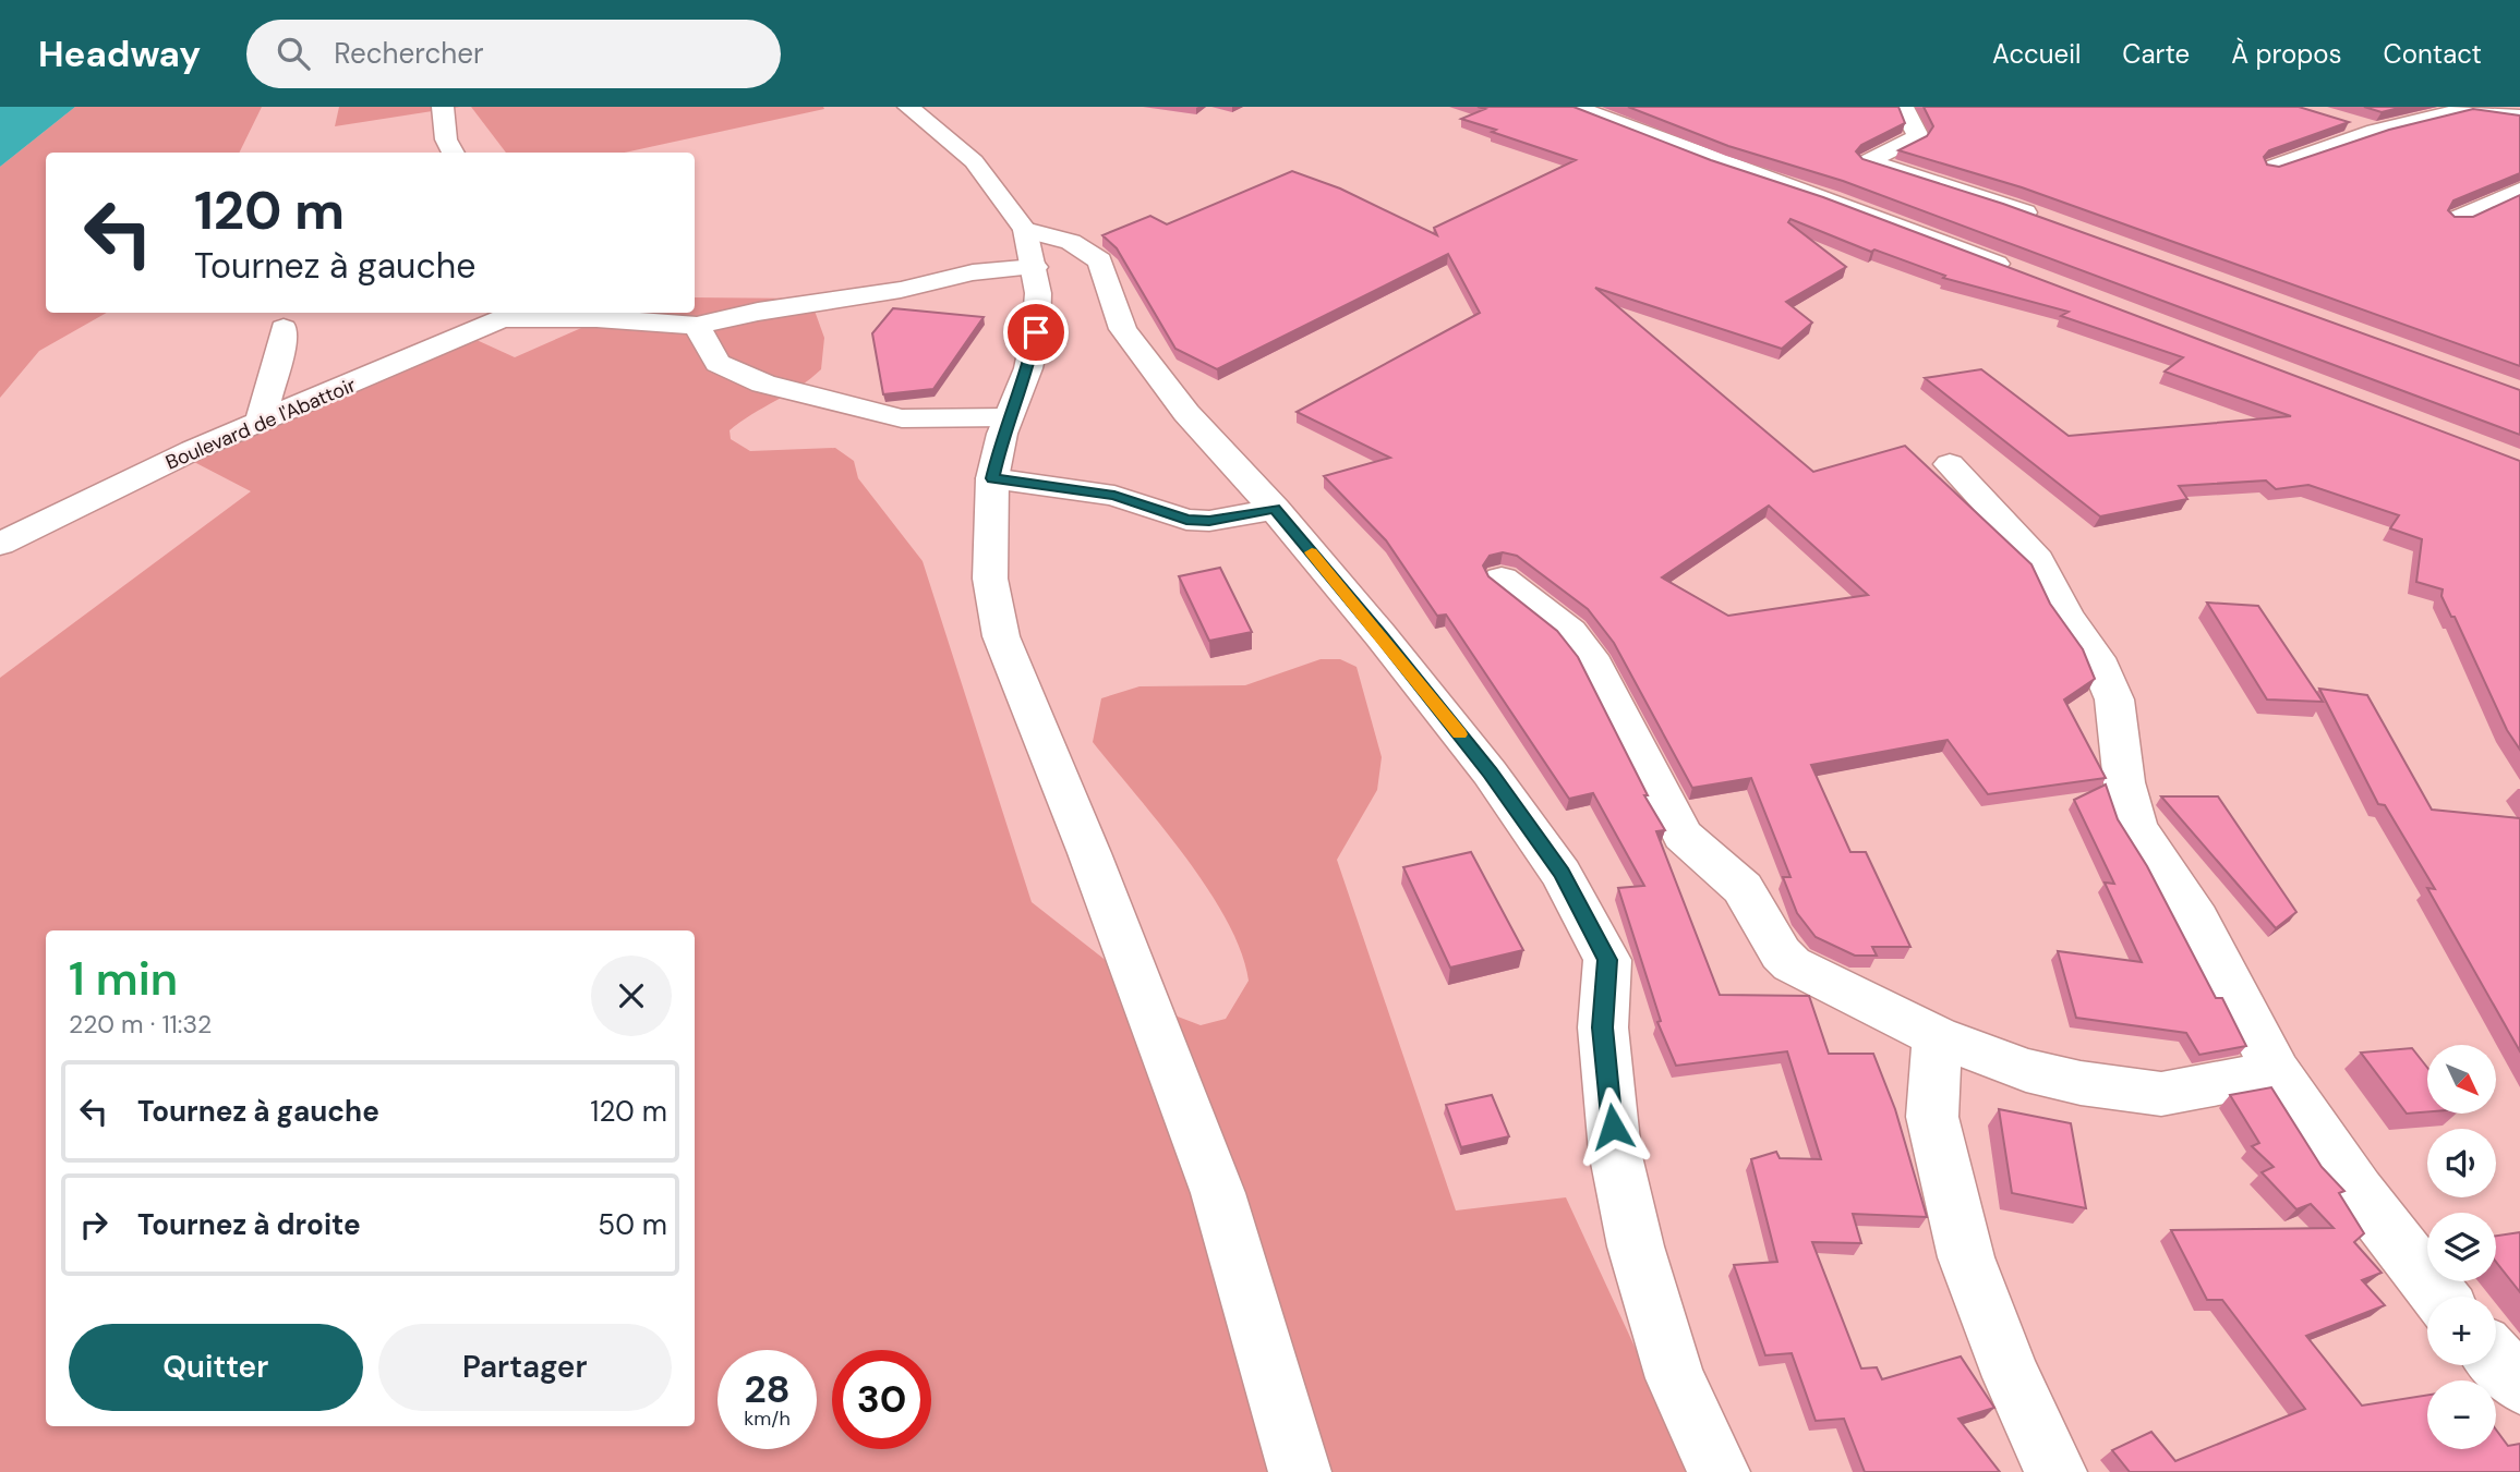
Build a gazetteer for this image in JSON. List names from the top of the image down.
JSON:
{
  "streets": {
    "street": ["Boulevard de l'Abattoir"]
  },
  "north": "bottom right",
  "page": {
    "header": "Headway",
    "search": "Rechercher",
    "nav": [
      "Accueil",
      "Carte",
      "À propos",
      "Contact"
    ],
    "turn": ["120 m", "Tournez à gauche"],
    "heading": ["1 min", "220 m · 11:32"],
    "map_buttons": ["+", "−"],
    "list": [
      {
        "name": "Tournez à gauche",
        "value": "120 m"
      },
      {
        "name": "Tournez à droite",
        "value": "50 m"
      }
    ],
    "buttons": ["Quitter", "Partager"],
    "speed": "28 km/h",
    "limit": "30"
  }
}
